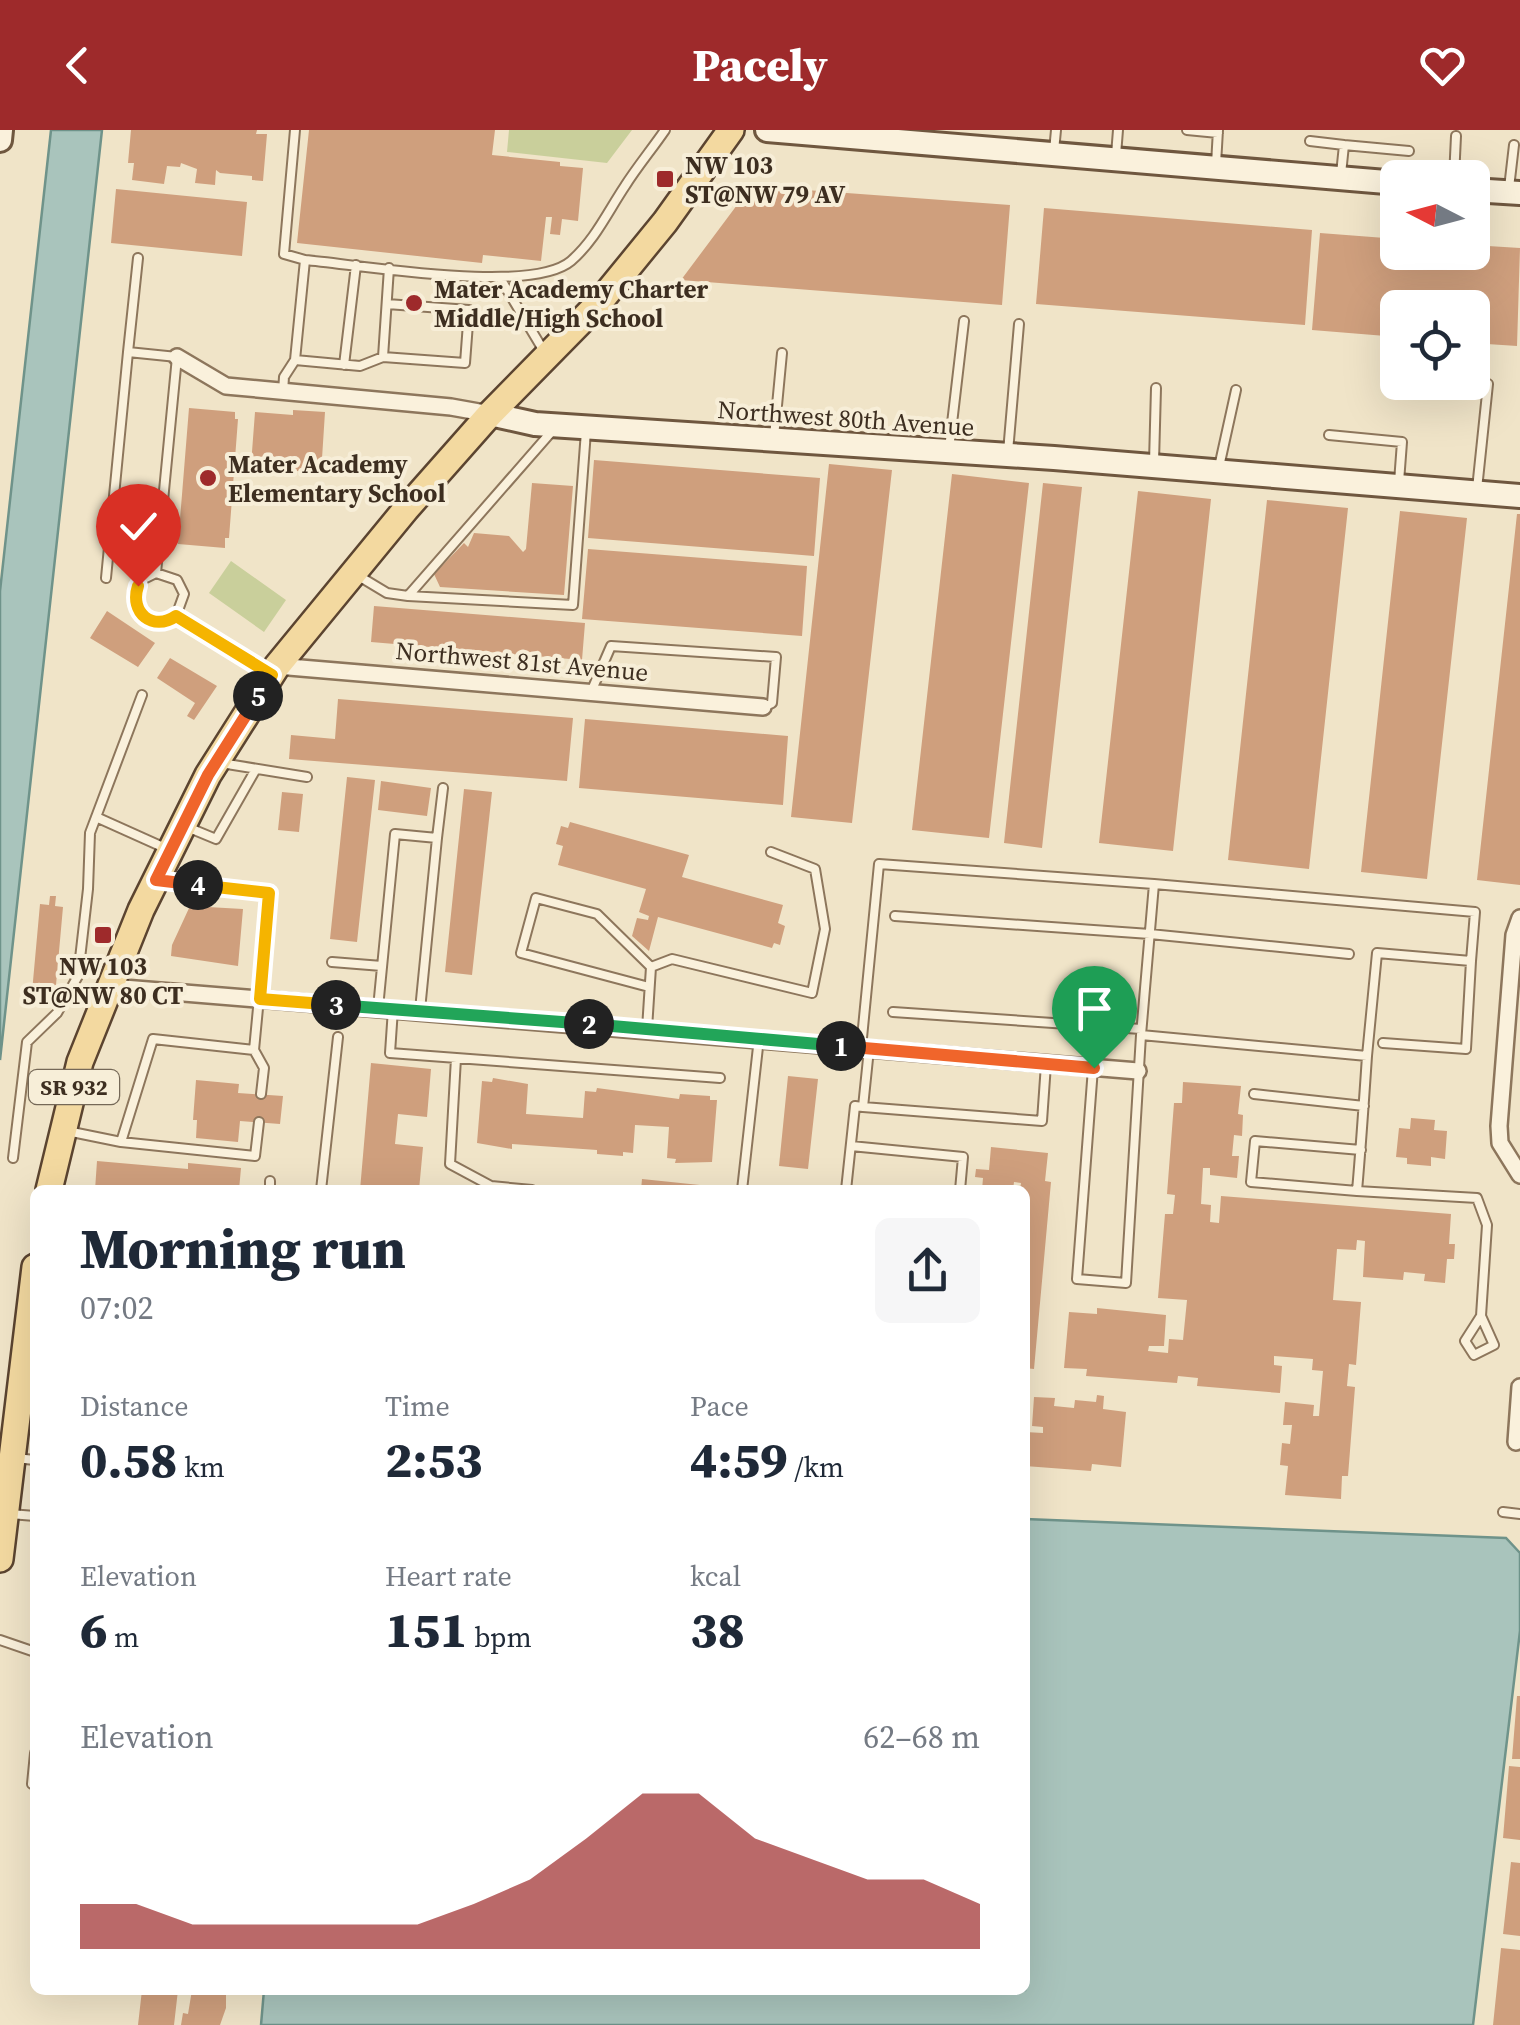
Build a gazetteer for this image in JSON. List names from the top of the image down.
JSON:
{
  "streets": {
    "main road": ["SR 932"],
    "street": ["Northwest 80th Avenue", "Northwest 81st Avenue"]
  },
  "crossings": [
    ["Northwest 80th Avenue", "SR 932"],
    ["Northwest 81st Avenue", "SR 932"]
  ],
  "places": {
    "transit": ["NW 103 ST@NW 79 AV", "NW 103 ST@NW 80 CT"],
    "other": ["Mater Academy Charter Middle/High School", "Mater Academy Elementary School"]
  },
  "north": "left",
  "page": {
    "header": "Pacely",
    "pins": [
      "5",
      "4",
      "3",
      "2",
      "1"
    ],
    "heading": ["Morning run", "07:02"],
    "stats": [
      ["Distance", "0.58 km"],
      ["Time", "2:53"],
      ["Pace", "4:59 /km"],
      ["Elevation", "6 m"],
      ["Heart rate", "151 bpm"],
      ["kcal", "38"]
    ],
    "chart": ["Elevation", "62–68 m"]
  }
}
